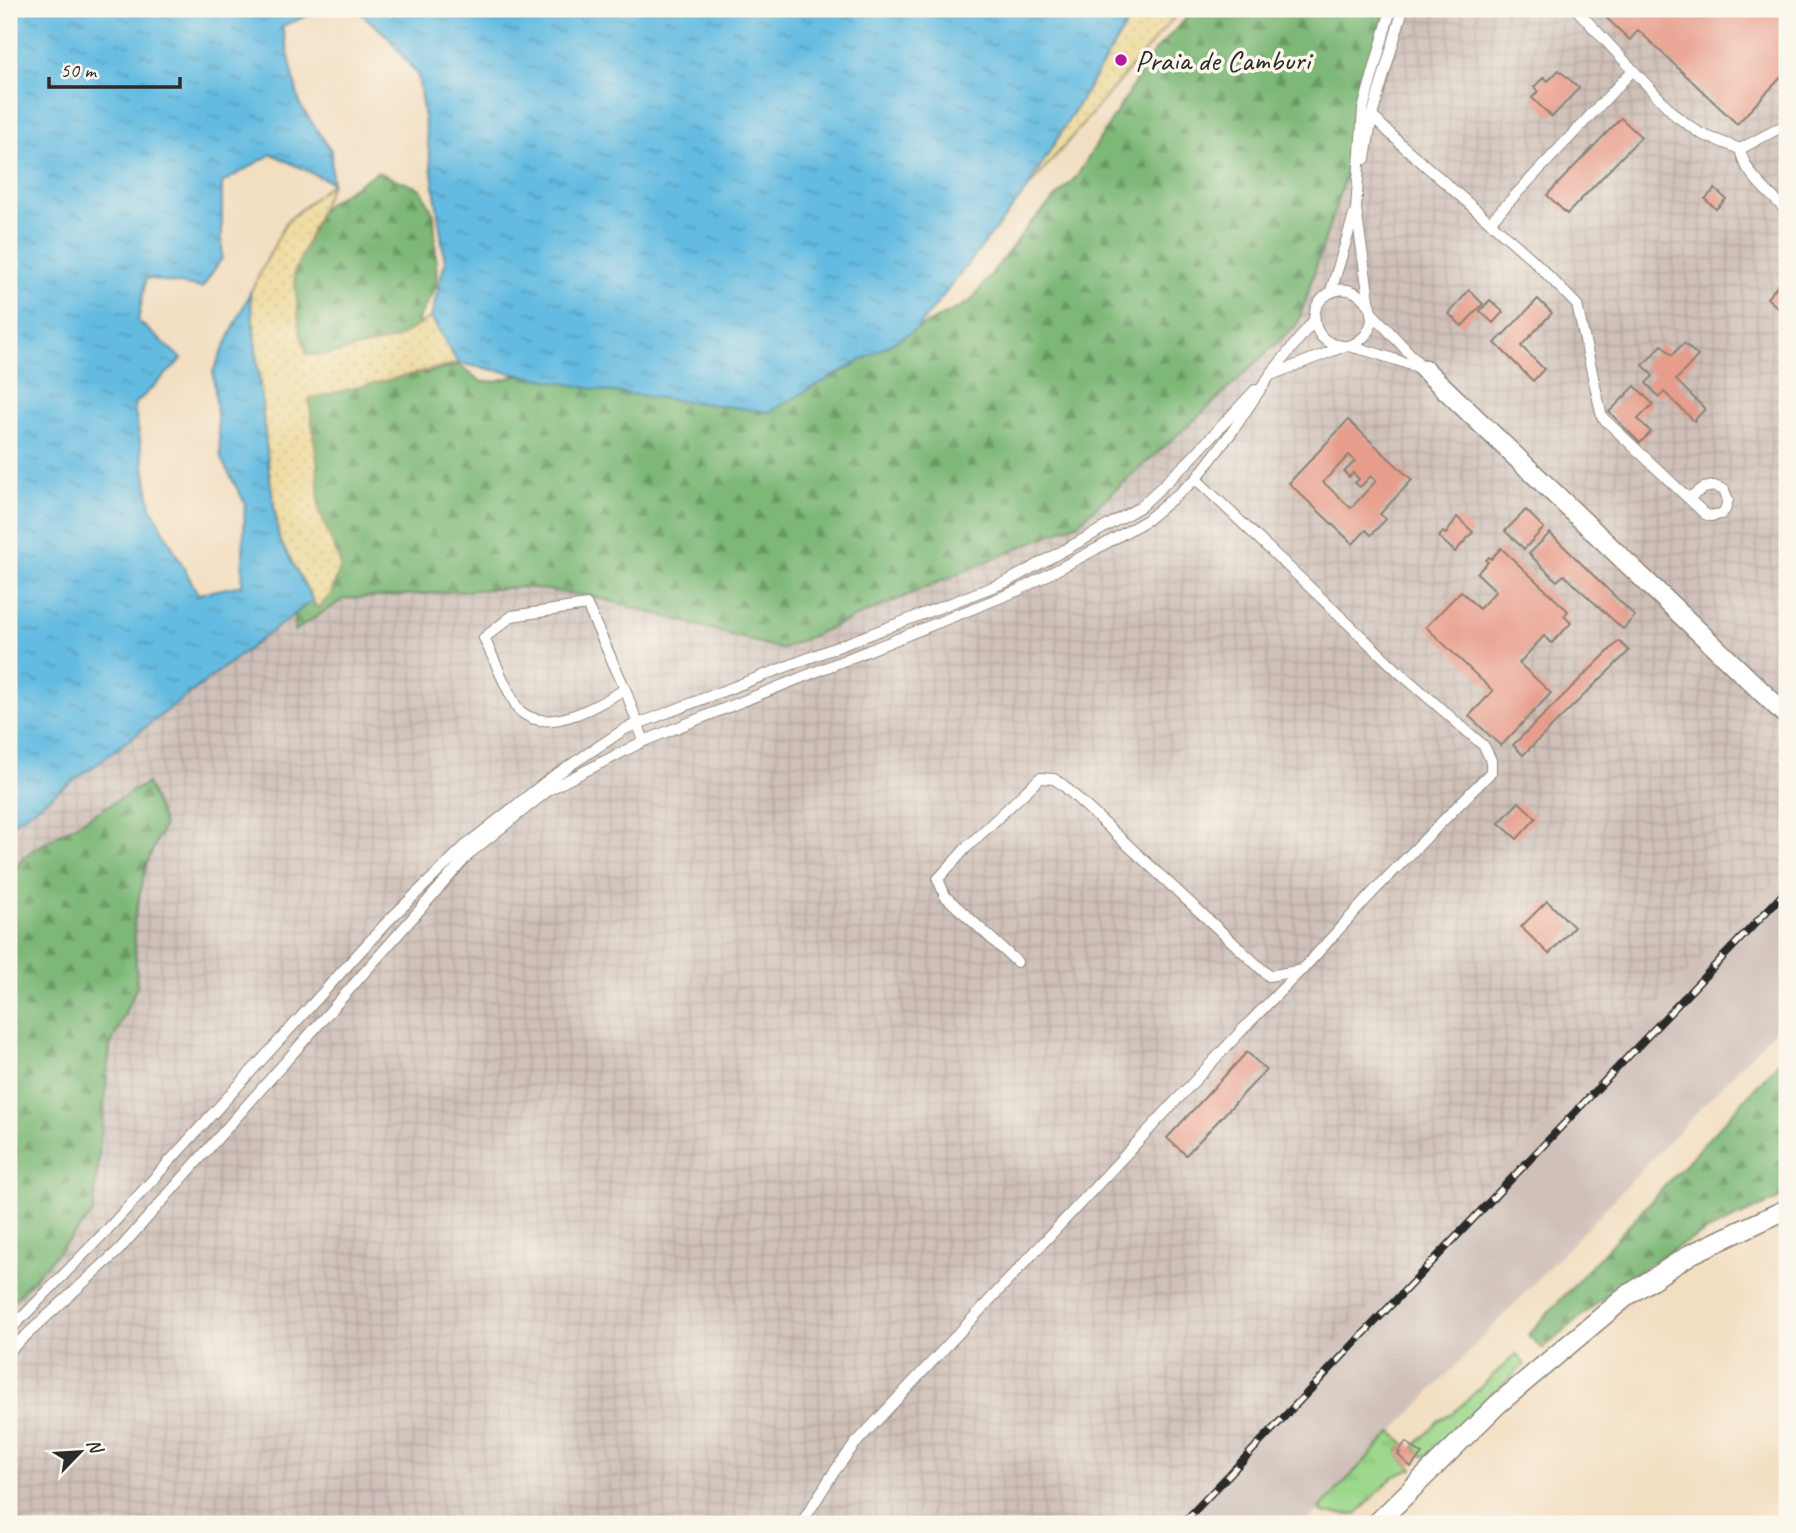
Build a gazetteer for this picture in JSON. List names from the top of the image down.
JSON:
{
  "places": ["Praia de Camburi"],
  "scale_bar": "50 m",
  "north": "top right"
}
